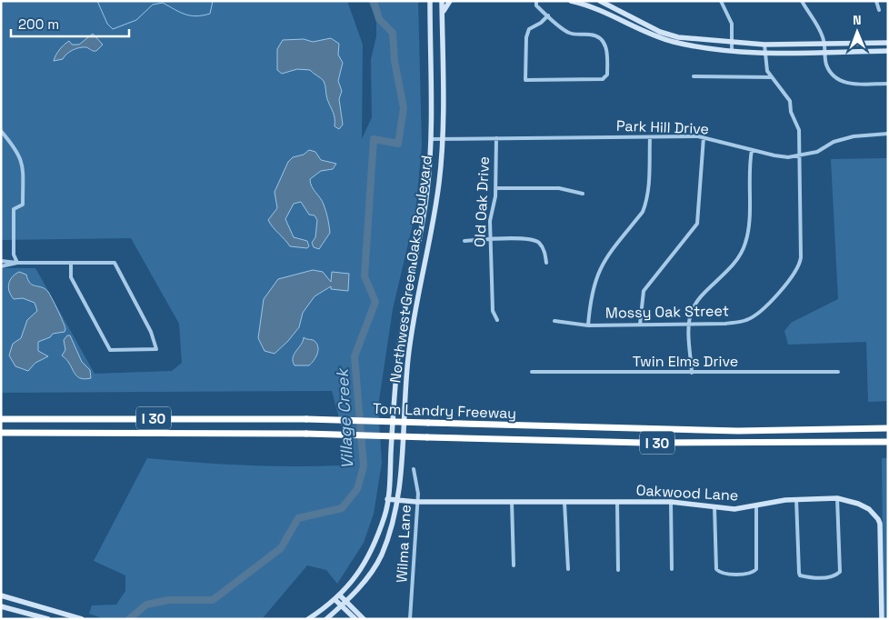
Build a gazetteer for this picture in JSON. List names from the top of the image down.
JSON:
{
  "streets": {
    "highway": ["Tom Landry Freeway", "I 30"],
    "main road": ["Northwest Green Oaks Boulevard", "Oakwood Lane"],
    "street": [
      "Park Hill Drive",
      "Old Oak Drive",
      "Mossy Oak Street",
      "Twin Elms Drive",
      "Wilma Lane"
    ]
  },
  "crossings": [
    ["Park Hill Drive", "Old Oak Drive"],
    ["Park Hill Drive", "Northwest Green Oaks Boulevard"],
    ["Park Hill Drive", "Mossy Oak Street"],
    ["Northwest Green Oaks Boulevard", "Oakwood Lane"],
    ["Oakwood Lane", "Wilma Lane"]
  ],
  "water": ["Village Creek"],
  "scale_bar": "200 m",
  "north": "top"
}
